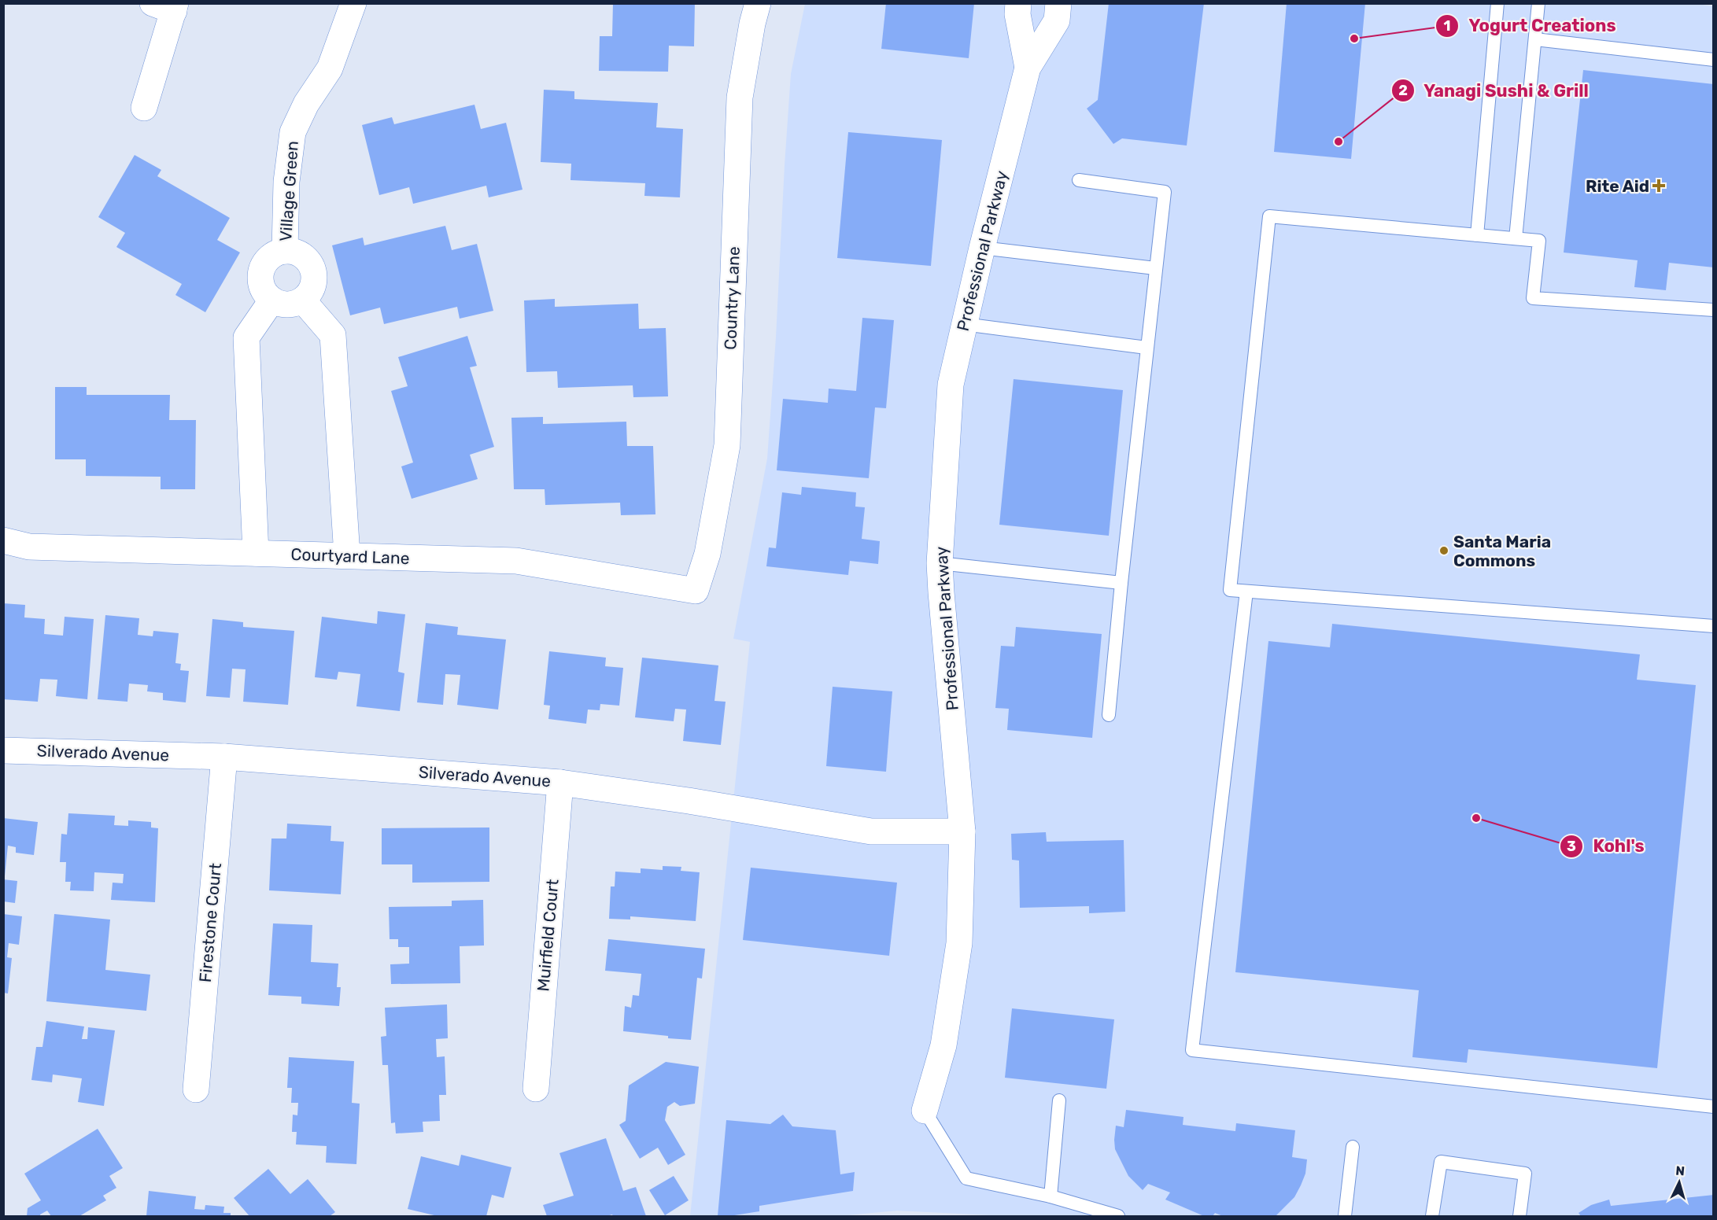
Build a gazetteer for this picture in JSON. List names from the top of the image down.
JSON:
{
  "streets": {
    "street": [
      "Village Green",
      "Professional Parkway",
      "Country Lane",
      "Courtyard Lane",
      "Silverado Avenue",
      "Firestone Court",
      "Muirfield Court"
    ]
  },
  "crossings": [
    ["Professional Parkway", "Silverado Avenue"],
    ["Country Lane", "Courtyard Lane"],
    ["Silverado Avenue", "Firestone Court"],
    ["Silverado Avenue", "Muirfield Court"]
  ],
  "places": {
    "other": [
      "Yogurt Creations",
      "Yanagi Sushi & Grill",
      "Santa Maria Commons",
      "Kohl's"
    ],
    "health": ["Rite Aid"]
  },
  "north": "top"
}
